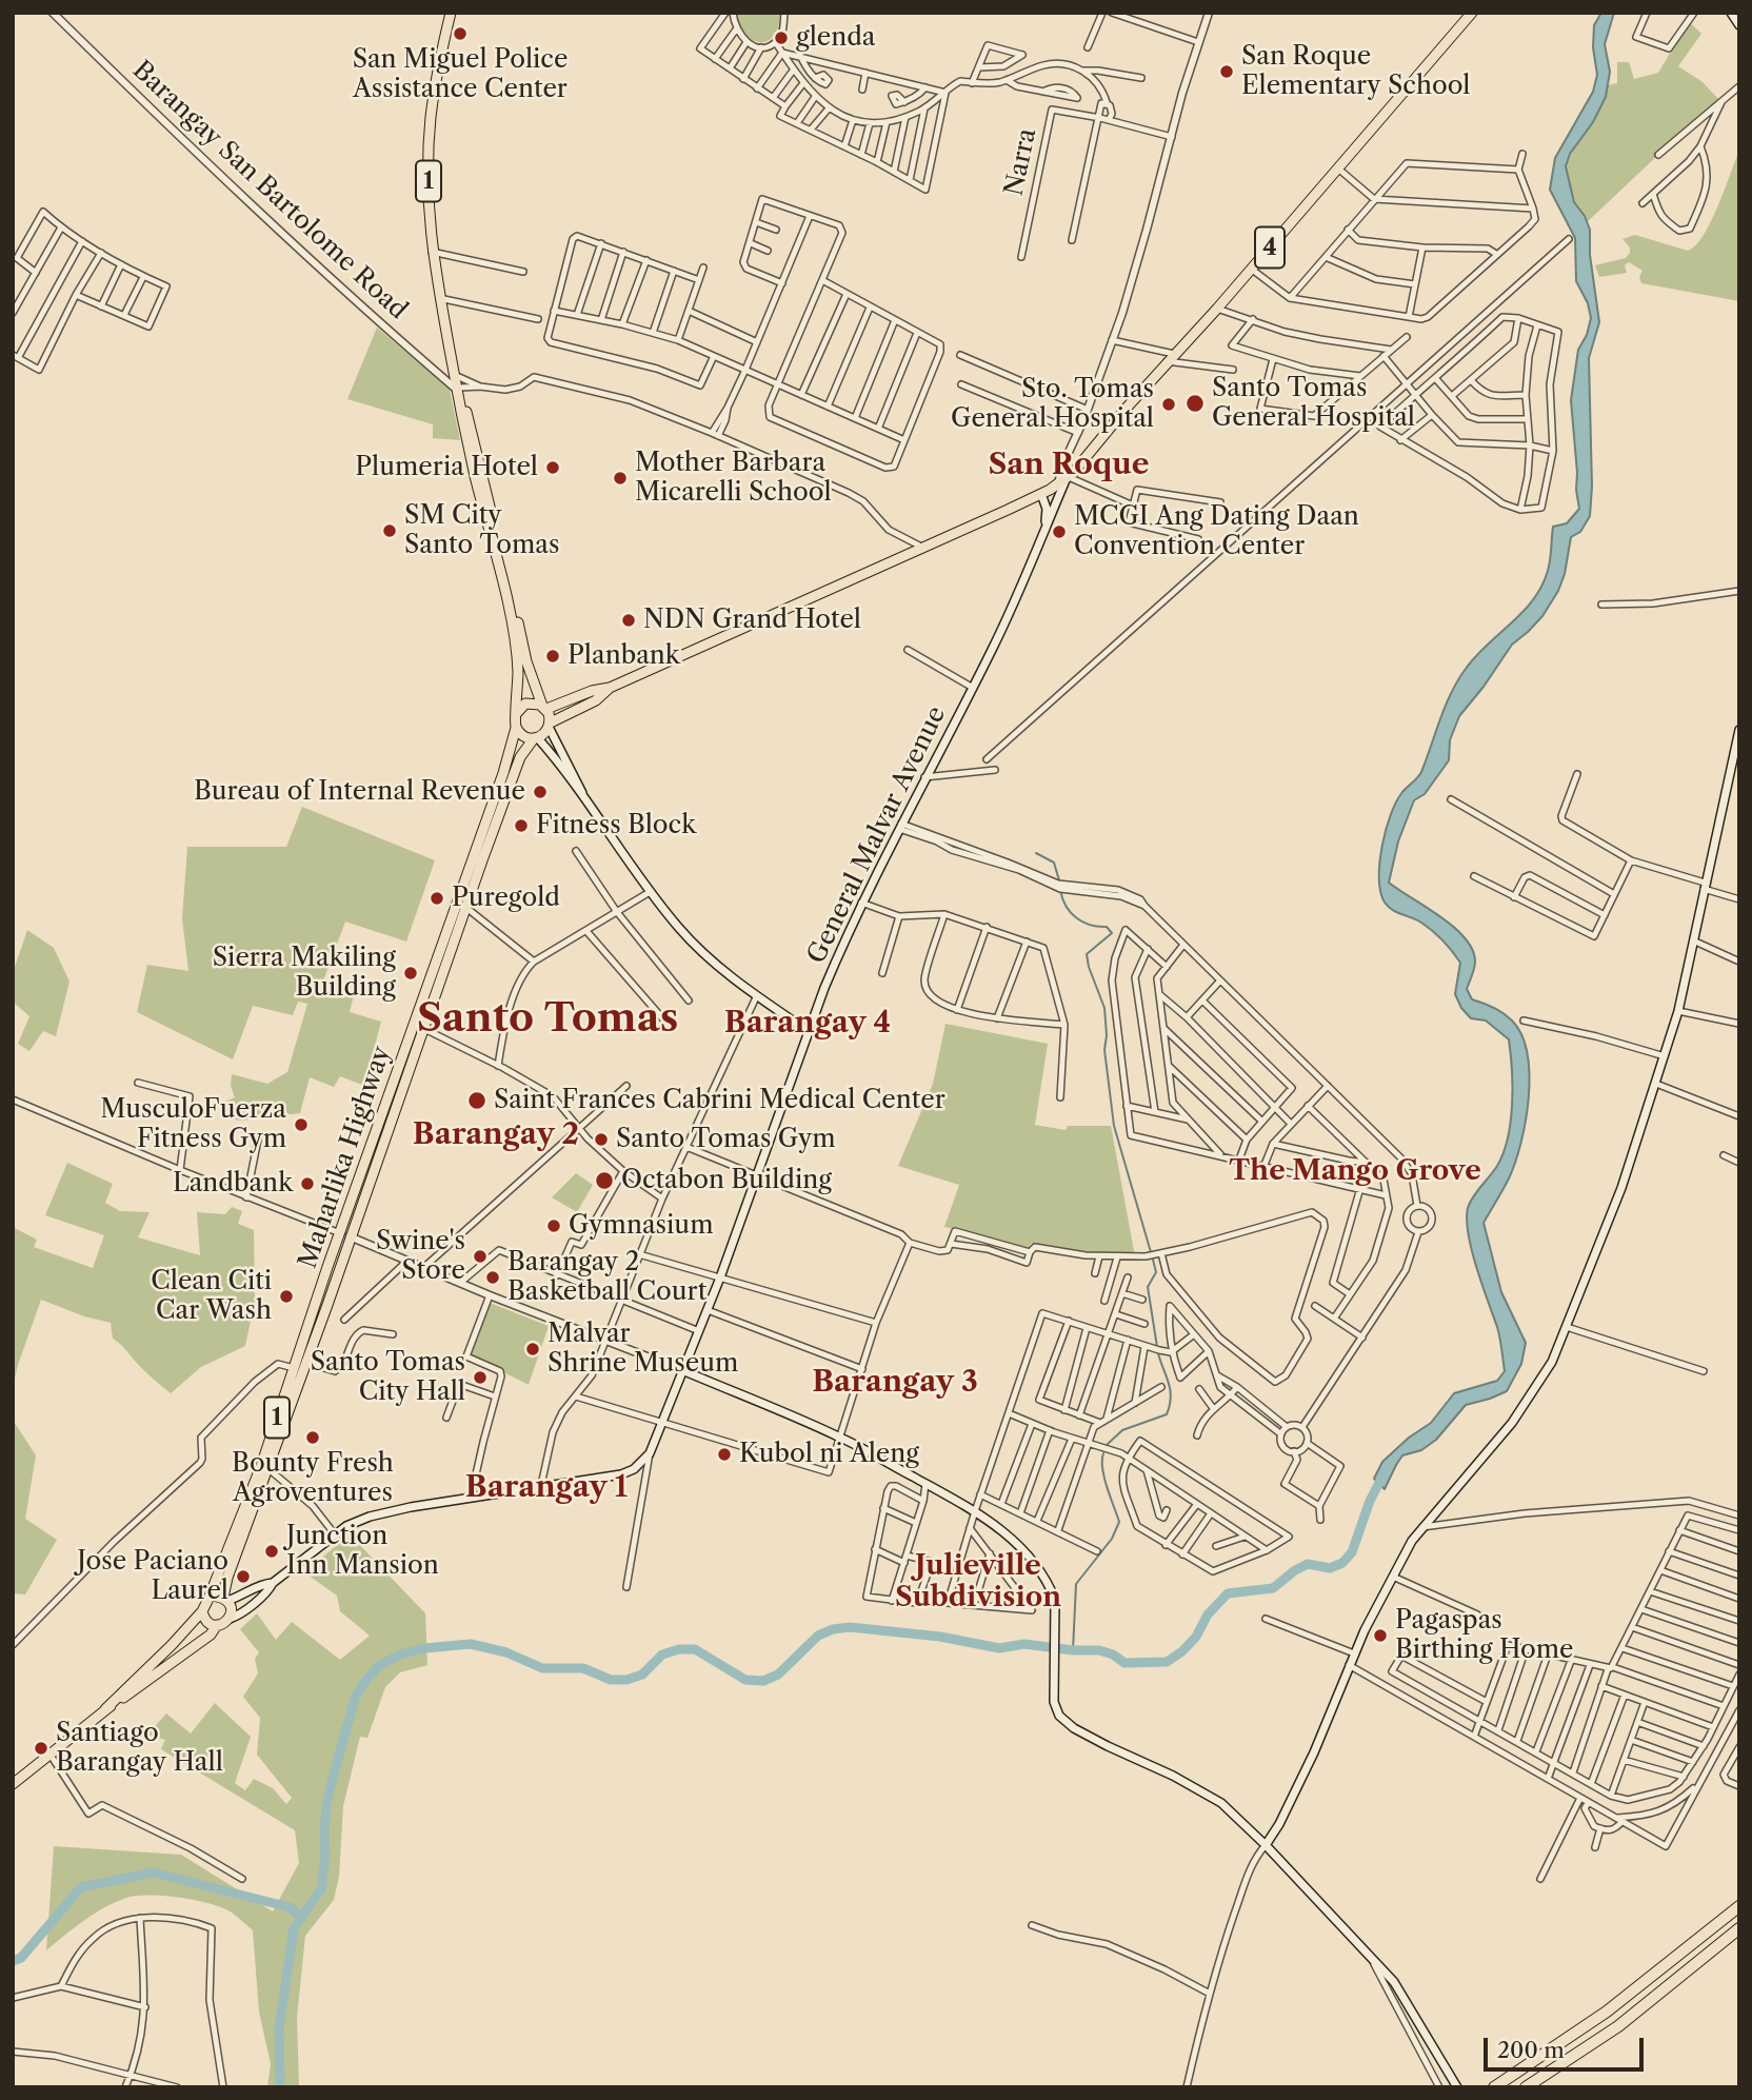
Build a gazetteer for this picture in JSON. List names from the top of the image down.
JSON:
{
  "streets": {
    "highway": ["1", "4", "Maharlika Highway"],
    "main road": ["General Malvar Avenue"],
    "street": ["Narra", "Barangay San Bartolome Road"]
  },
  "crossings": [
    ["1", "Barangay San Bartolome Road"],
    ["1", "4"],
    ["1", "Maharlika Highway"],
    ["4", "General Malvar Avenue"],
    ["4", "Maharlika Highway"]
  ],
  "districts": [
    "San Roque",
    "Santo Tomas",
    "Barangay 4",
    "Barangay 2",
    "The Mango Grove",
    "Barangay 3",
    "Barangay 1",
    "Julieville Subdivision"
  ],
  "places": [
    "San Miguel Police Assistance Center",
    "glenda",
    "San Roque Elementary School",
    "Santo Tomas General Hospital",
    "Sto. Tomas General Hospital",
    "Plumeria Hotel",
    "Mother Barbara Micarelli School",
    "SM City Santo Tomas",
    "MCGI Ang Dating Daan Convention Center",
    "NDN Grand Hotel",
    "Planbank",
    "Bureau of Internal Revenue",
    "Fitness Block",
    "Puregold",
    "Sierra Makiling Building",
    "Saint Frances Cabrini Medical Center",
    "MusculoFuerza Fitness Gym",
    "Santo Tomas Gym",
    "Octabon Building",
    "Landbank",
    "Gymnasium",
    "Swine's Store",
    "Barangay 2 Basketball Court",
    "Clean Citi Car Wash",
    "Malvar Shrine Museum",
    "Santo Tomas City Hall",
    "Bounty Fresh Agroventures",
    "Kubol ni Aleng",
    "Junction Inn Mansion",
    "Jose Paciano Laurel",
    "Pagaspas Birthing Home",
    "Santiago Barangay Hall"
  ],
  "scale_bar": "200 m"
}
